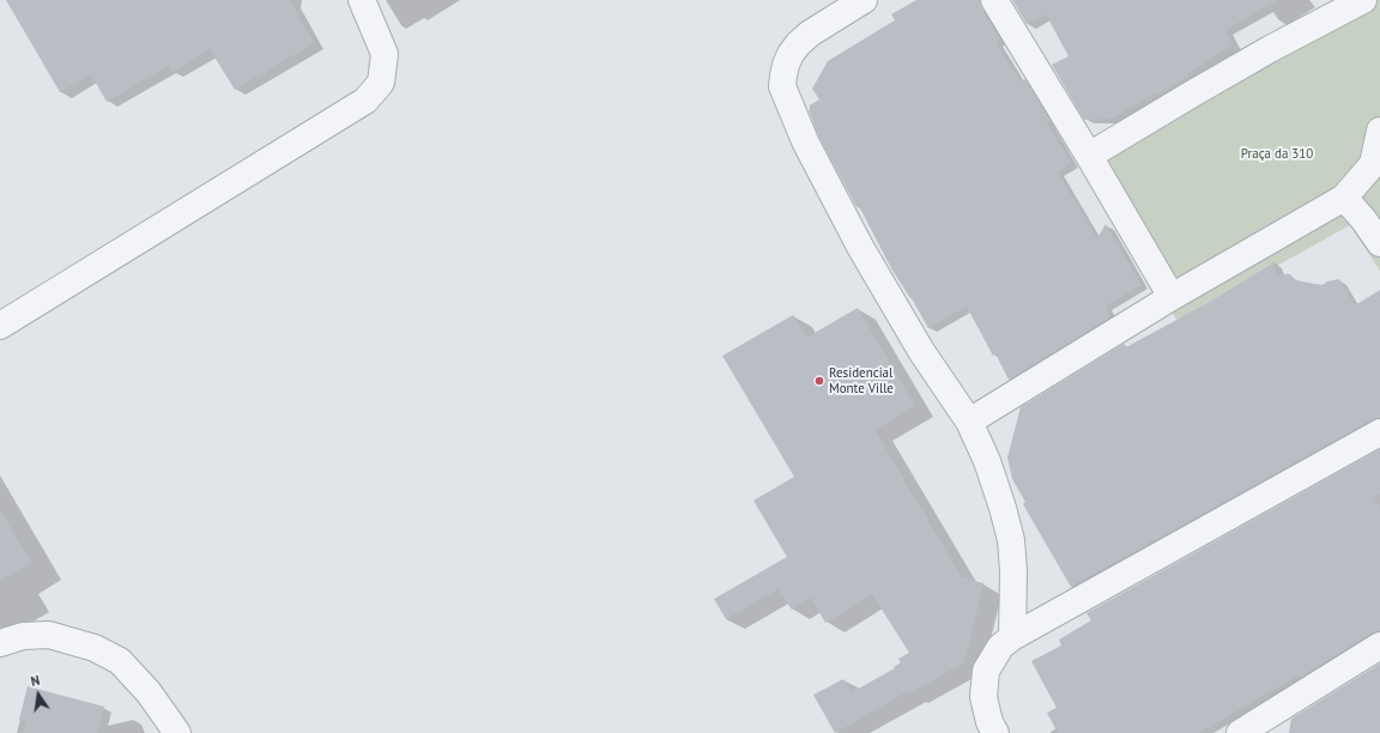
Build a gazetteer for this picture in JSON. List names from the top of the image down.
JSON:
{
  "parks": ["Praça da 310"],
  "places": ["Residencial Monte Ville"],
  "north": "top"
}
